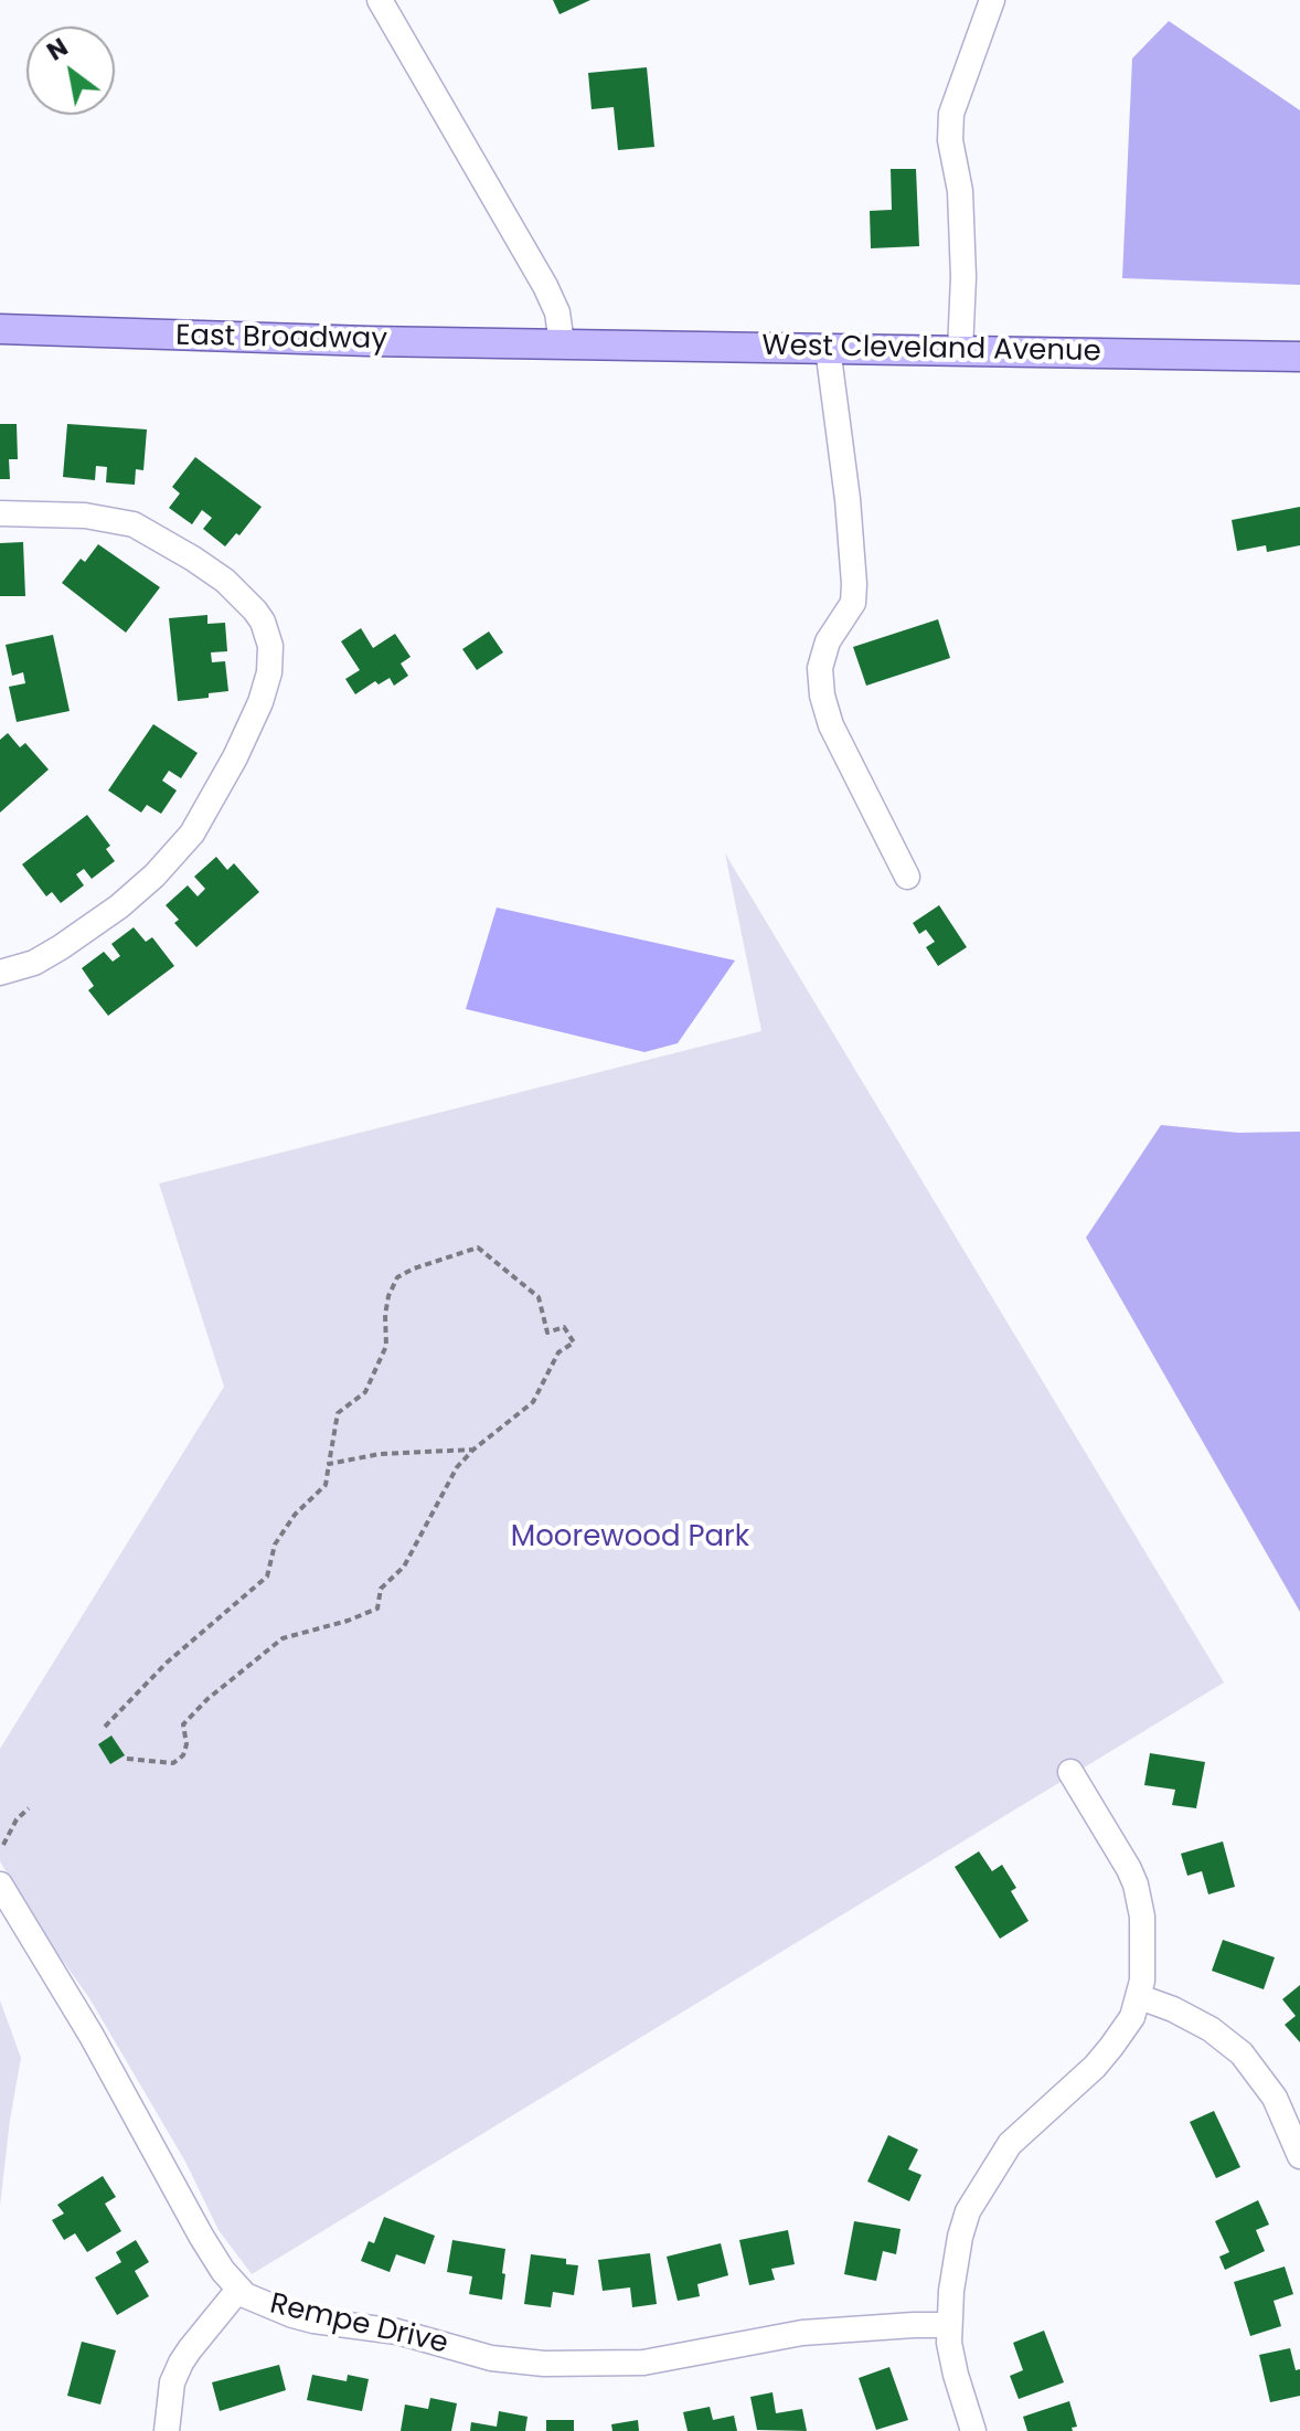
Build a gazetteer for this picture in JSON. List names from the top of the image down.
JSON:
{
  "streets": {
    "main road": ["East Broadway", "West Cleveland Avenue"],
    "street": ["Rempe Drive"]
  },
  "crossings": [
    ["East Broadway", "West Cleveland Avenue"]
  ],
  "parks": ["Moorewood Park"],
  "north": "top left"
}
